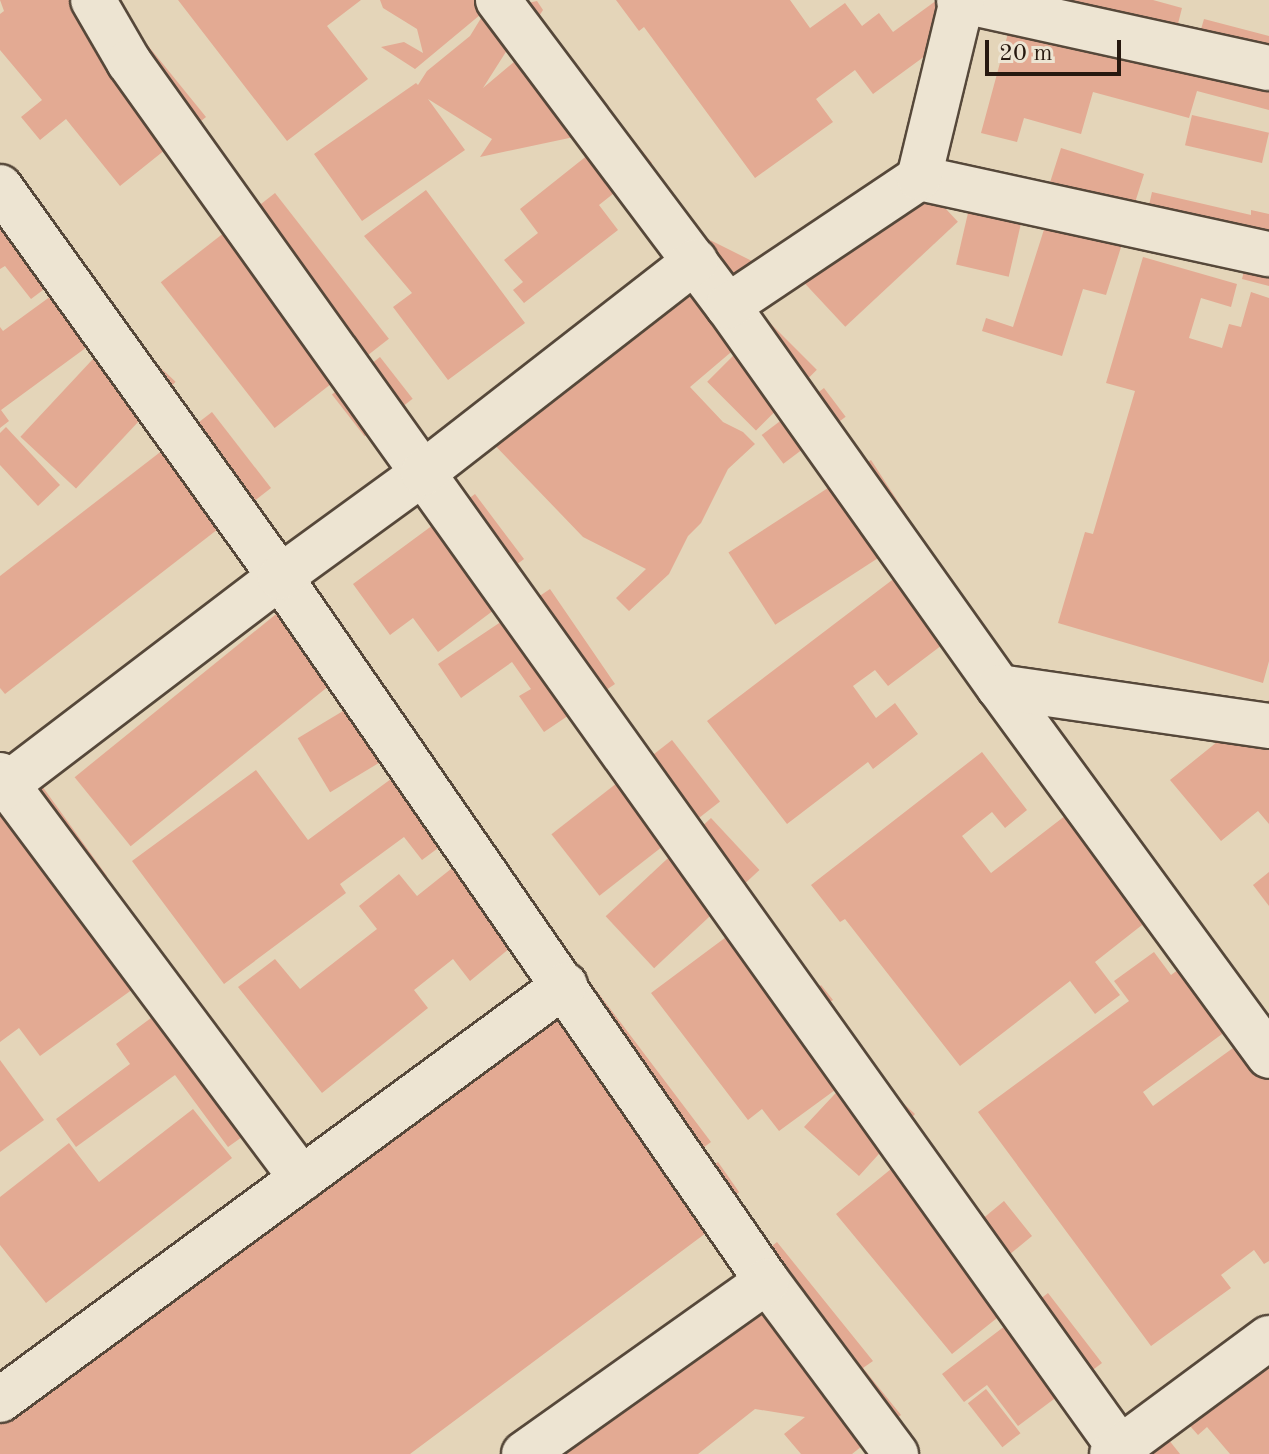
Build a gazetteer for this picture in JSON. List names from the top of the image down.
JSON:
{
  "scale_bar": "20 m"
}
